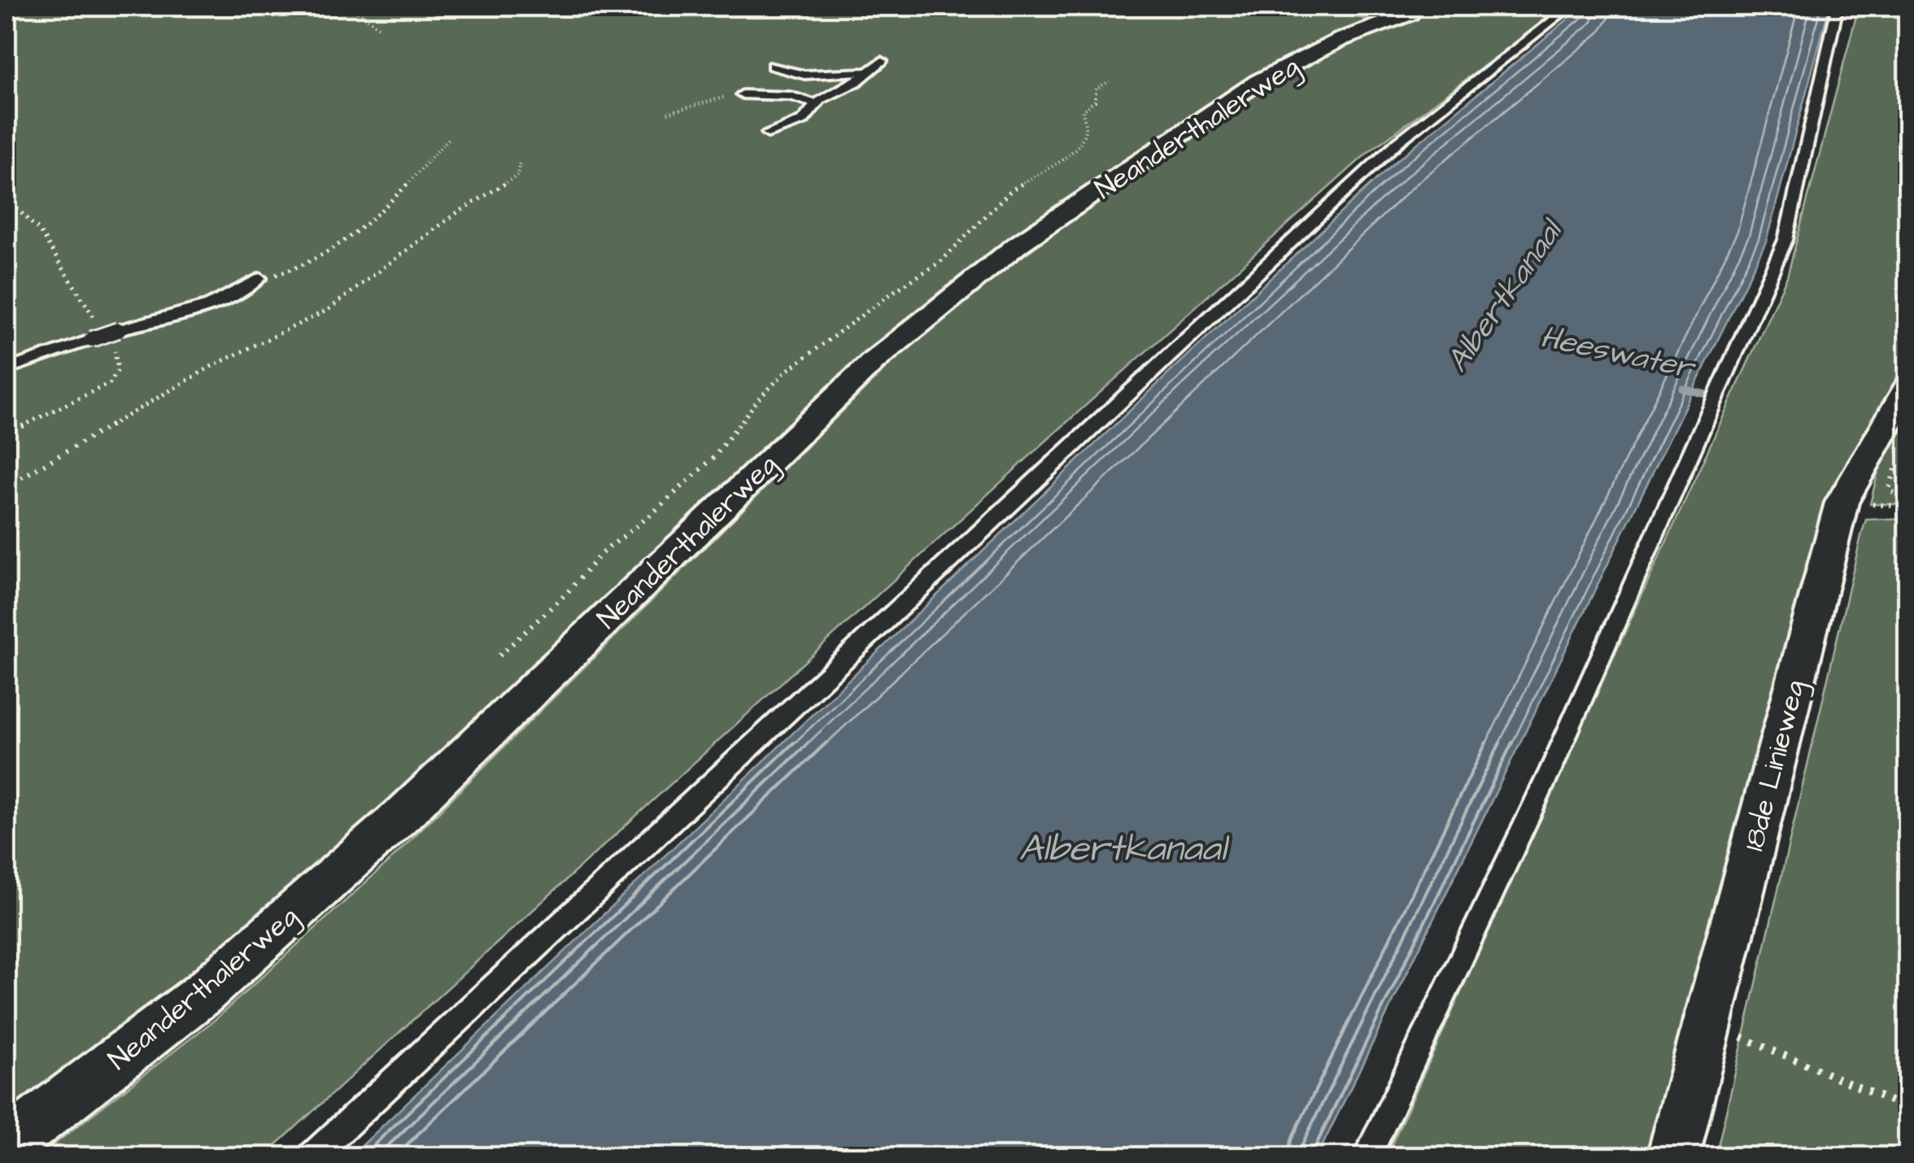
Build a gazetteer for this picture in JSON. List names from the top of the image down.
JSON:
{
  "streets": {
    "street": ["Neanderthalerweg", "18de Linieweg"]
  },
  "water": ["Albertkanaal", "Heeswater"]
}
